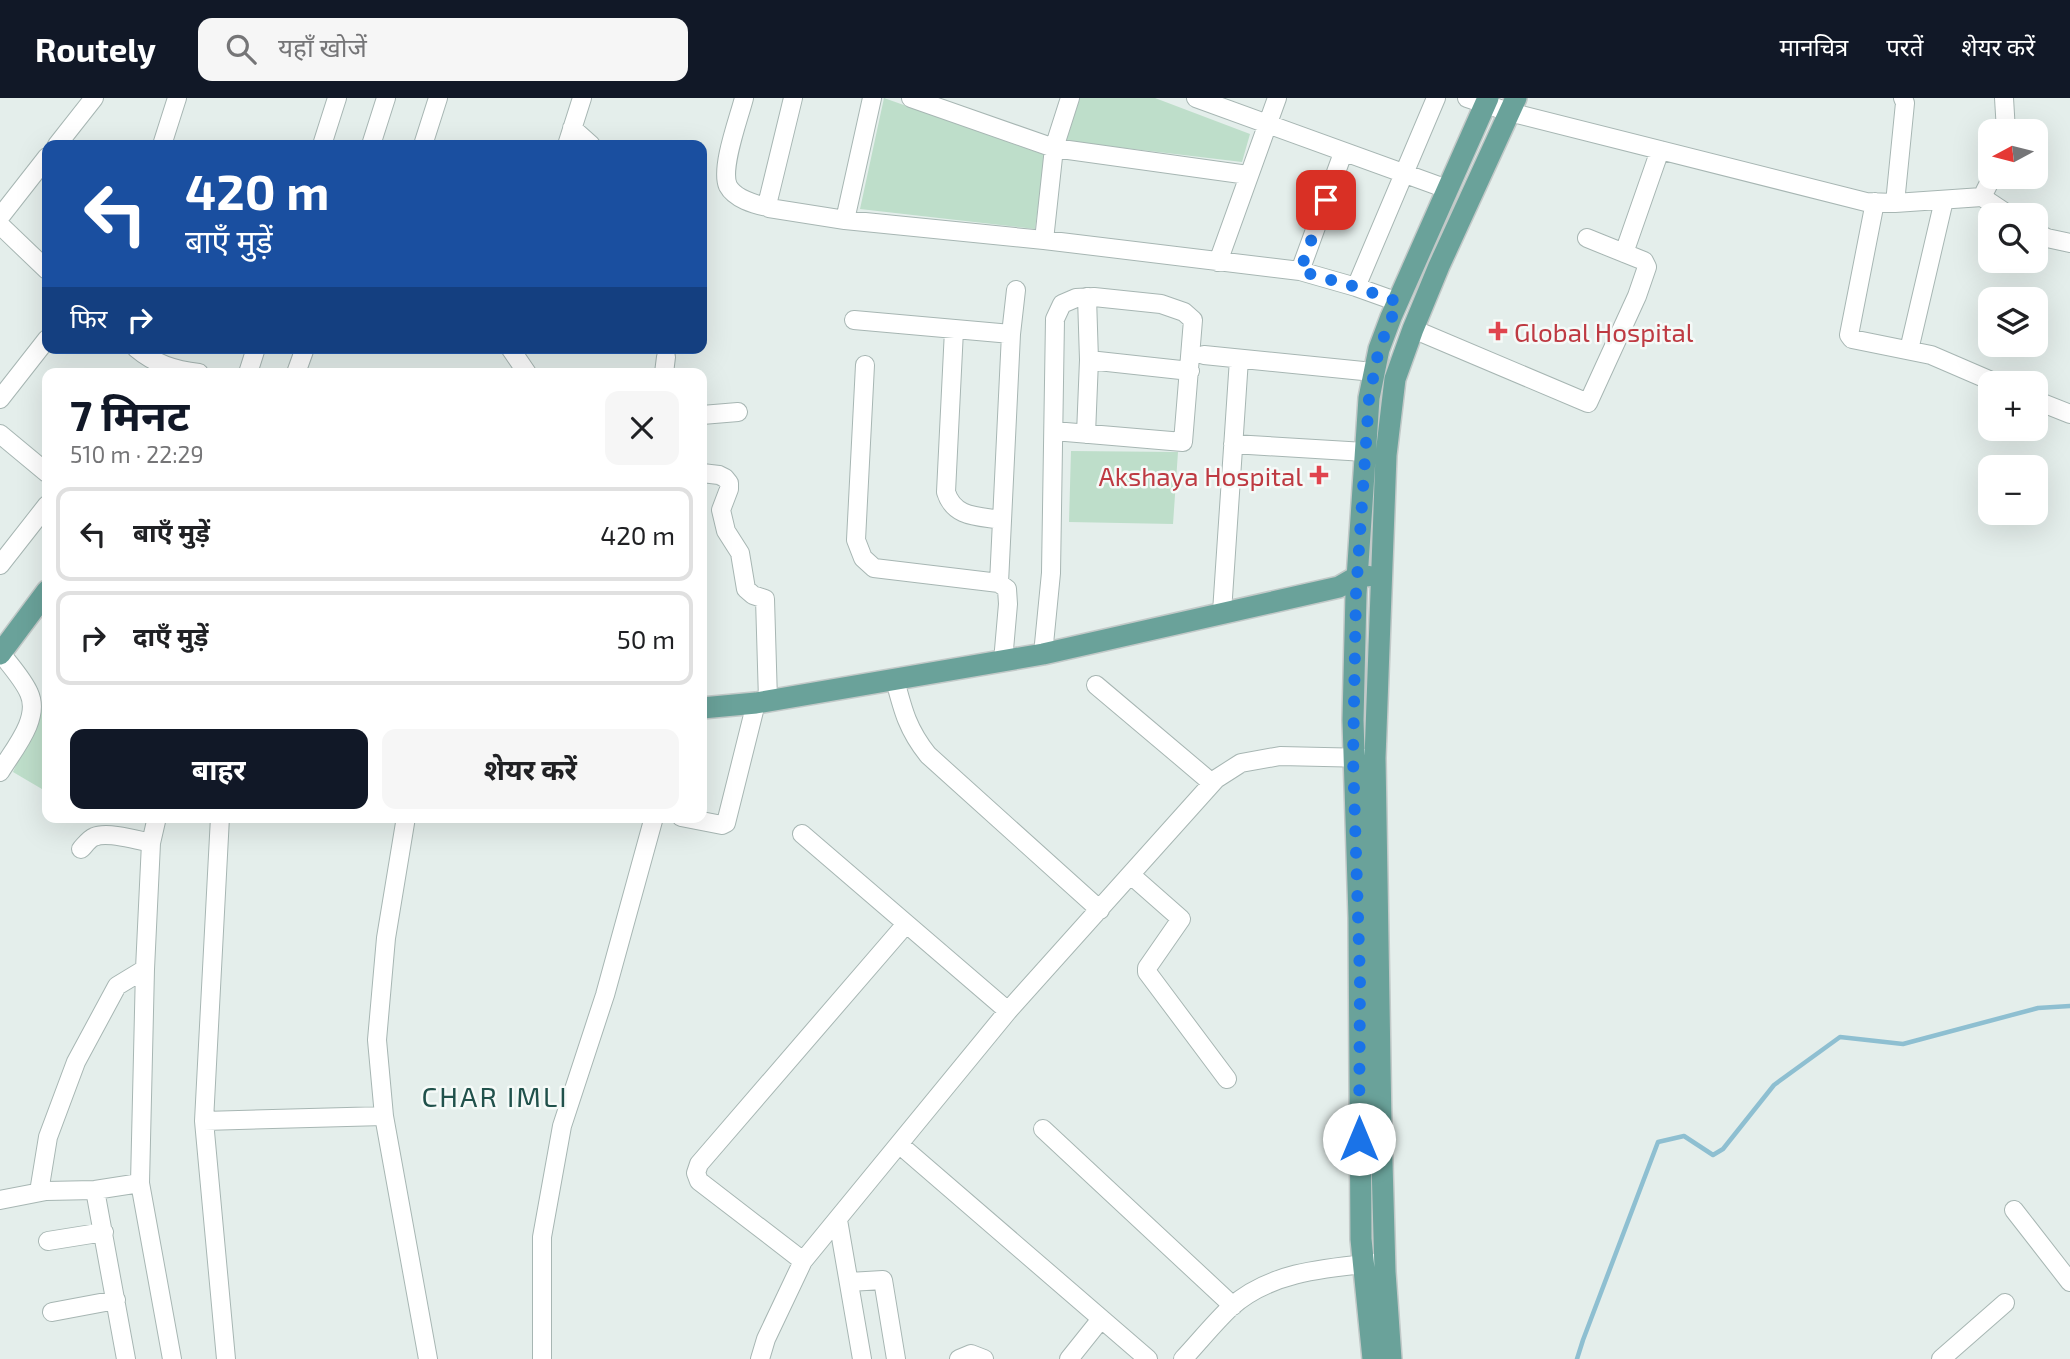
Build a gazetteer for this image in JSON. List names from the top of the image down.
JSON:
{
  "districts": ["CHAR IMLI"],
  "places": {
    "health": ["Global Hospital", "Akshaya Hospital"]
  },
  "north": "left",
  "page": {
    "header": "Routely",
    "search": "यहाँ खोजें",
    "nav": ["मानचित्र", "परतें", "शेयर करें"],
    "map_buttons": ["+", "−"],
    "turn": ["420 m", "बाएँ मुड़ें"],
    "then": "फिर",
    "heading": ["7 मिनट", "510 m · 22:29"],
    "list": [
      {
        "name": "बाएँ मुड़ें",
        "value": "420 m"
      },
      {
        "name": "दाएँ मुड़ें",
        "value": "50 m"
      }
    ],
    "buttons": ["बाहर", "शेयर करें"]
  }
}
